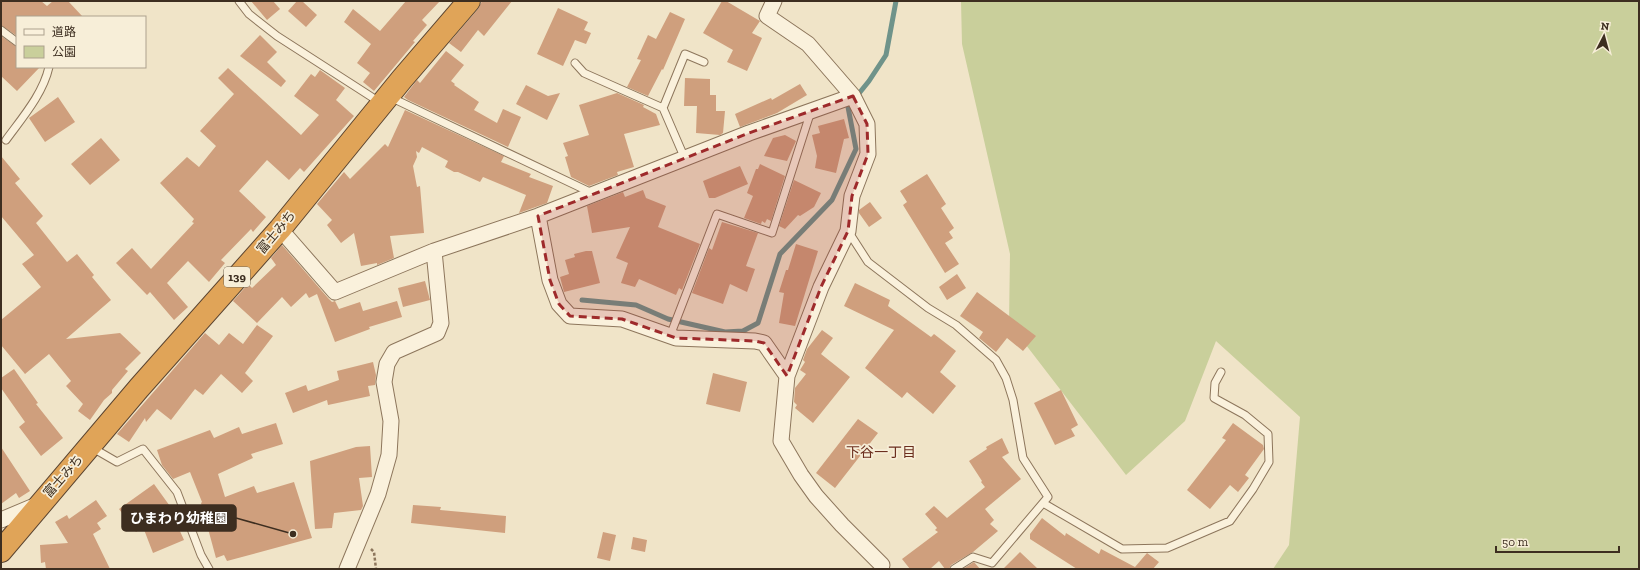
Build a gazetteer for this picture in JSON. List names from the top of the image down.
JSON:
{
  "streets": {
    "highway": ["富士みち", "139"]
  },
  "districts": ["下谷一丁目"],
  "places": ["ひまわり幼稚園"],
  "legend": ["道路", "公園"],
  "scale_bar": "50 m",
  "north": "top"
}
